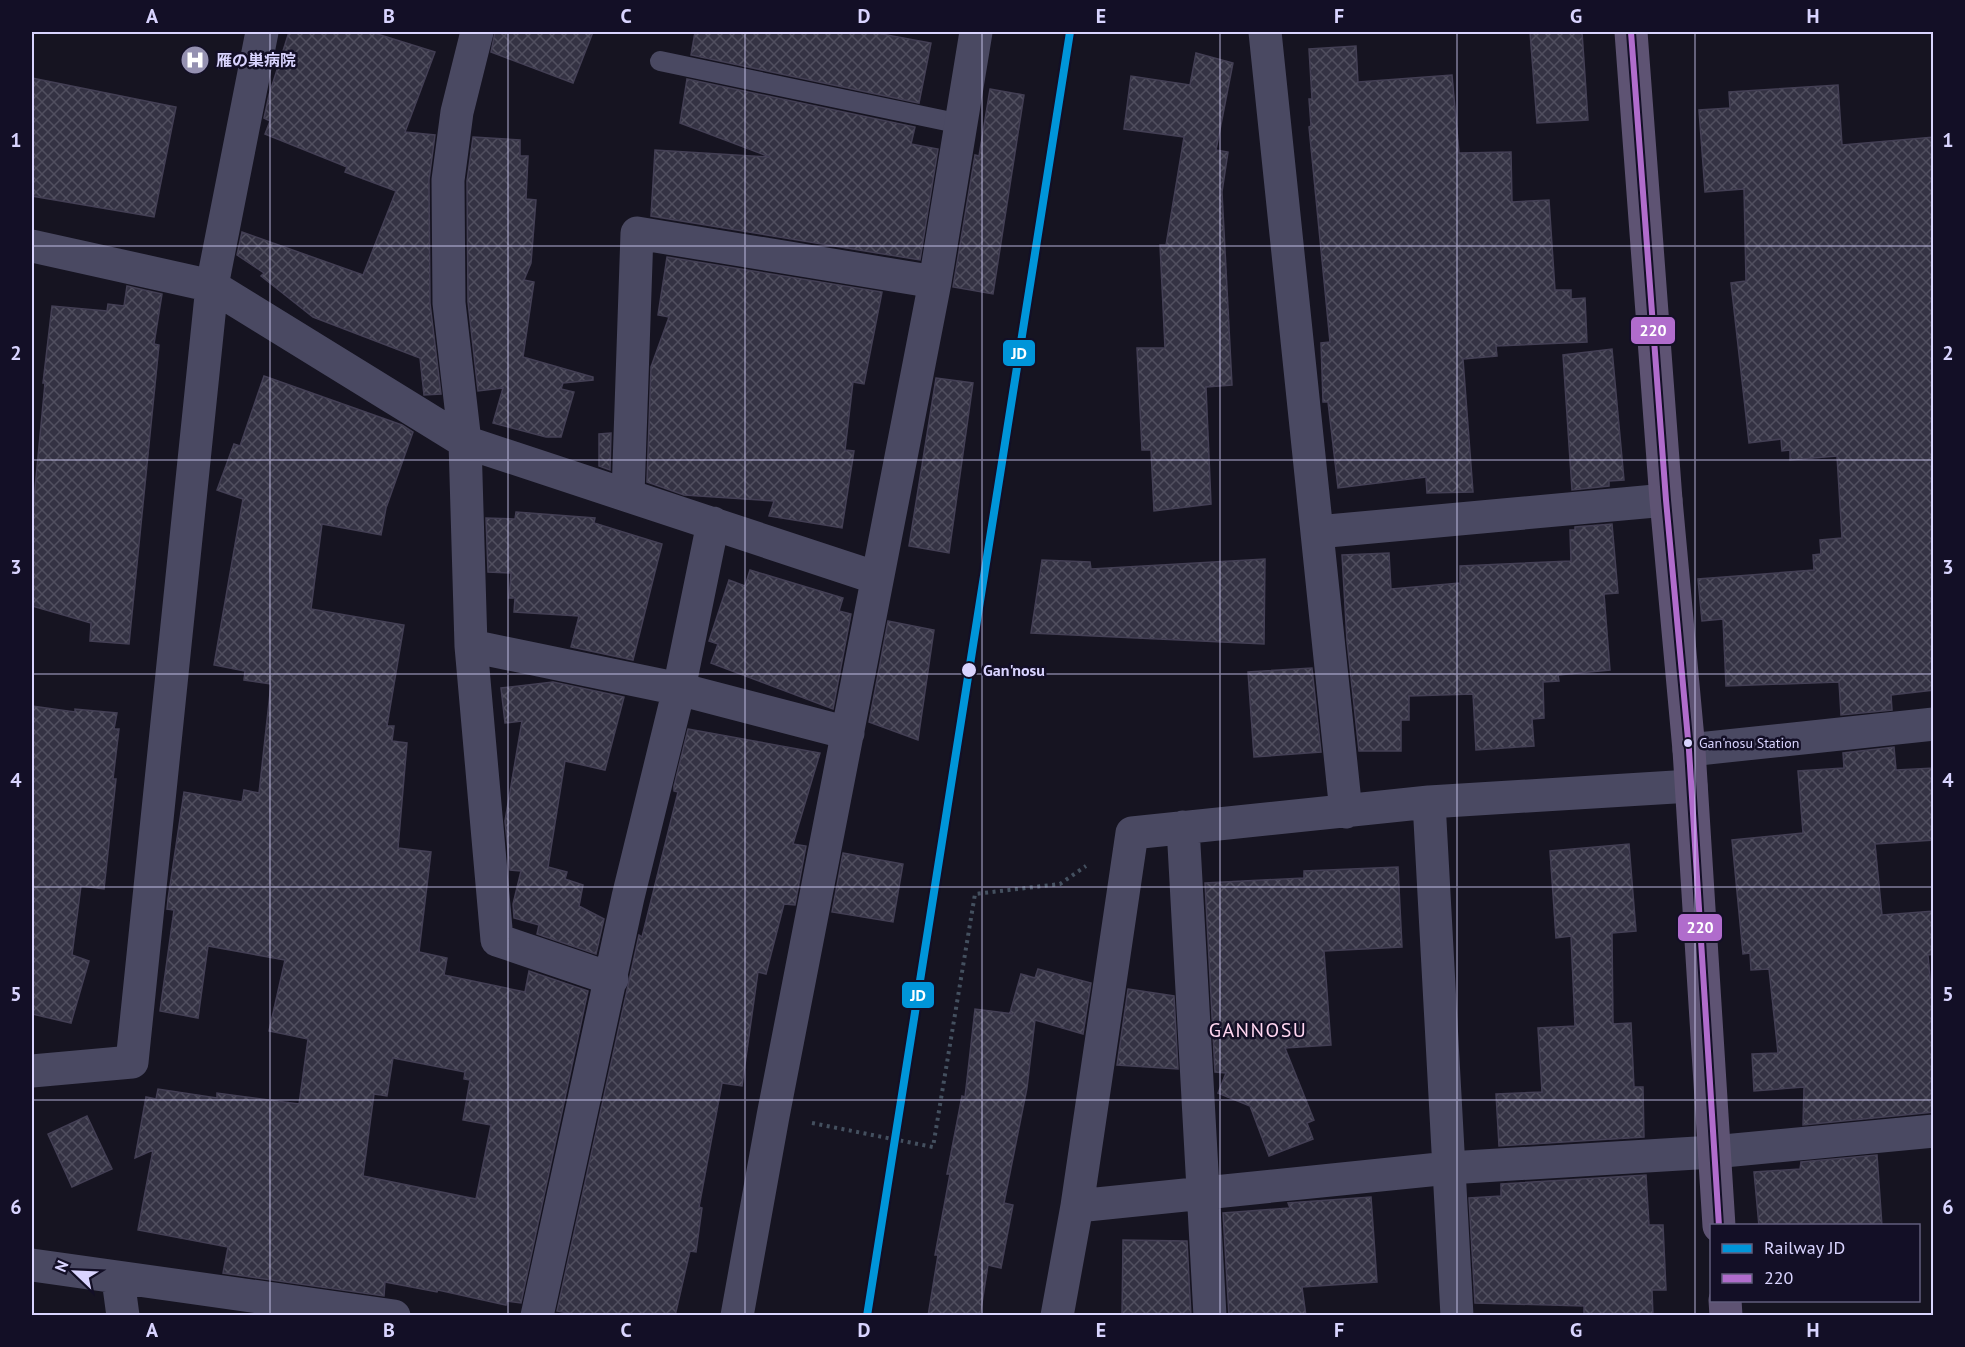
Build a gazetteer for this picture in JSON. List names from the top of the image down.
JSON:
{
  "districts": ["GANNOSU"],
  "places": {
    "hospital": ["雁の巣病院"],
    "other": ["Gan'nosu", "Gan'nosu Station"]
  },
  "lines": ["rail line JD", "transit line 220"],
  "legend": ["Railway JD", "220"],
  "north": "top left",
  "grid": {
    "columns": [
      "A",
      "B",
      "C",
      "D",
      "E",
      "F",
      "G",
      "H"
    ],
    "rows": [
      "1",
      "2",
      "3",
      "4",
      "5",
      "6"
    ]
  }
}
